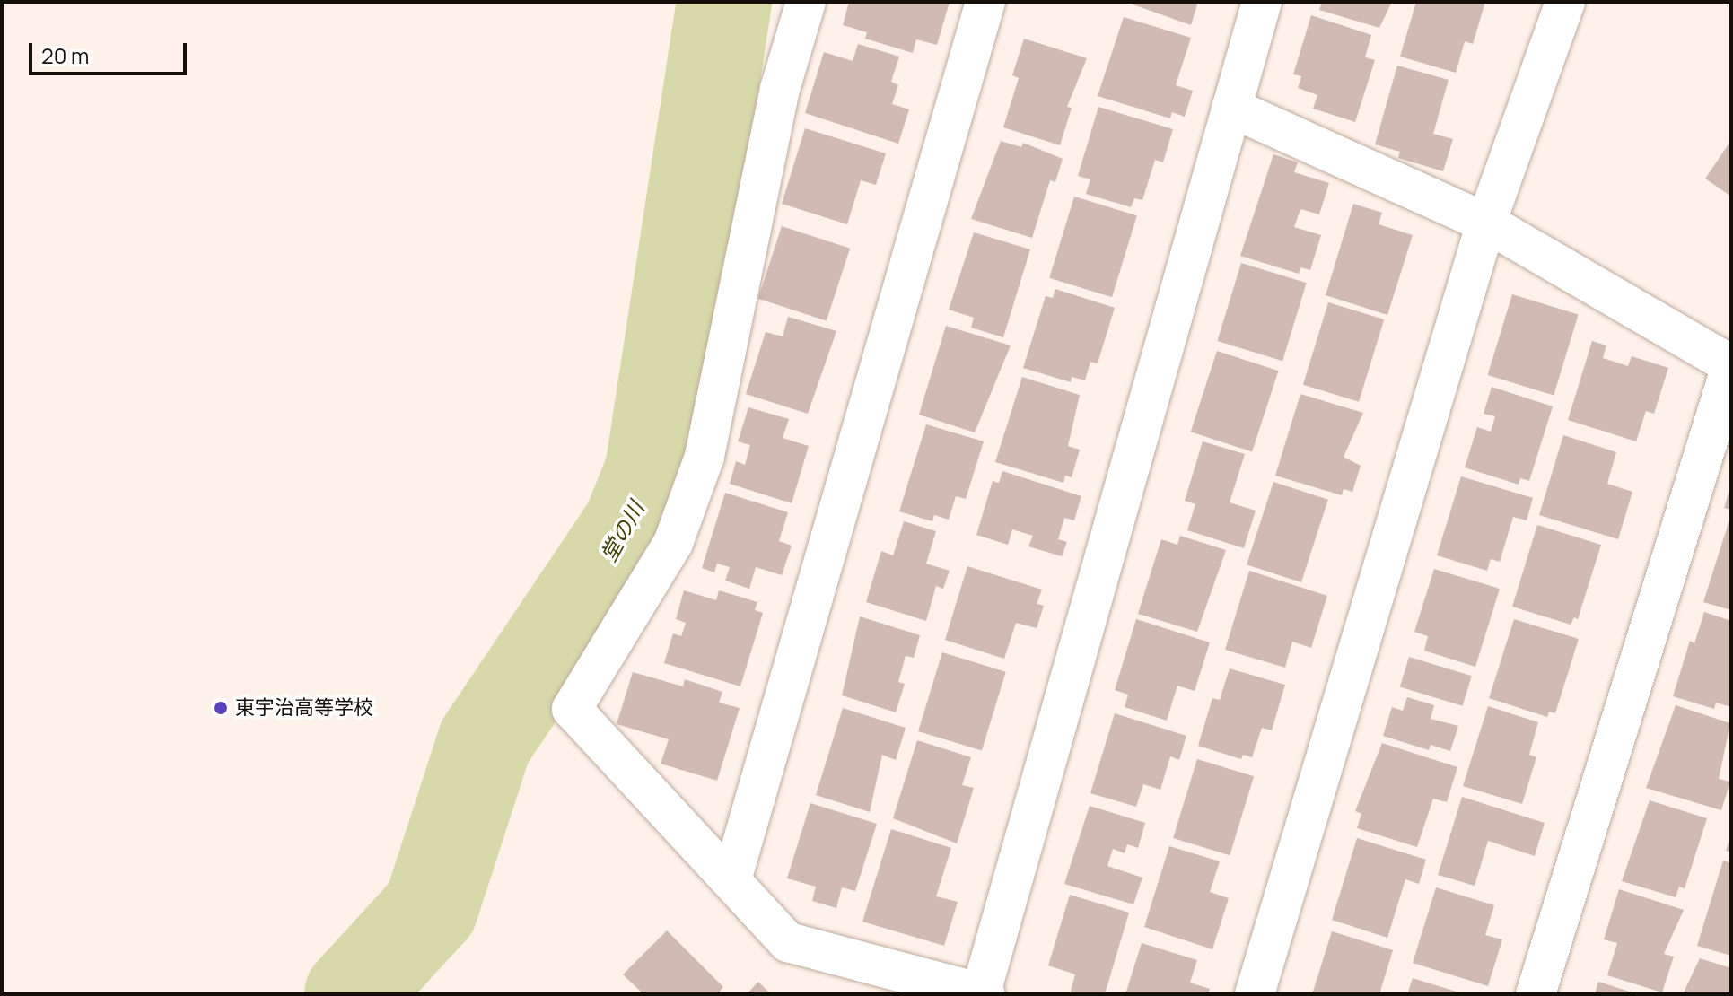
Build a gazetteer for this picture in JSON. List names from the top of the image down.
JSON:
{
  "water": ["堂の川"],
  "places": ["東宇治高等学校"],
  "scale_bar": "20 m"
}
